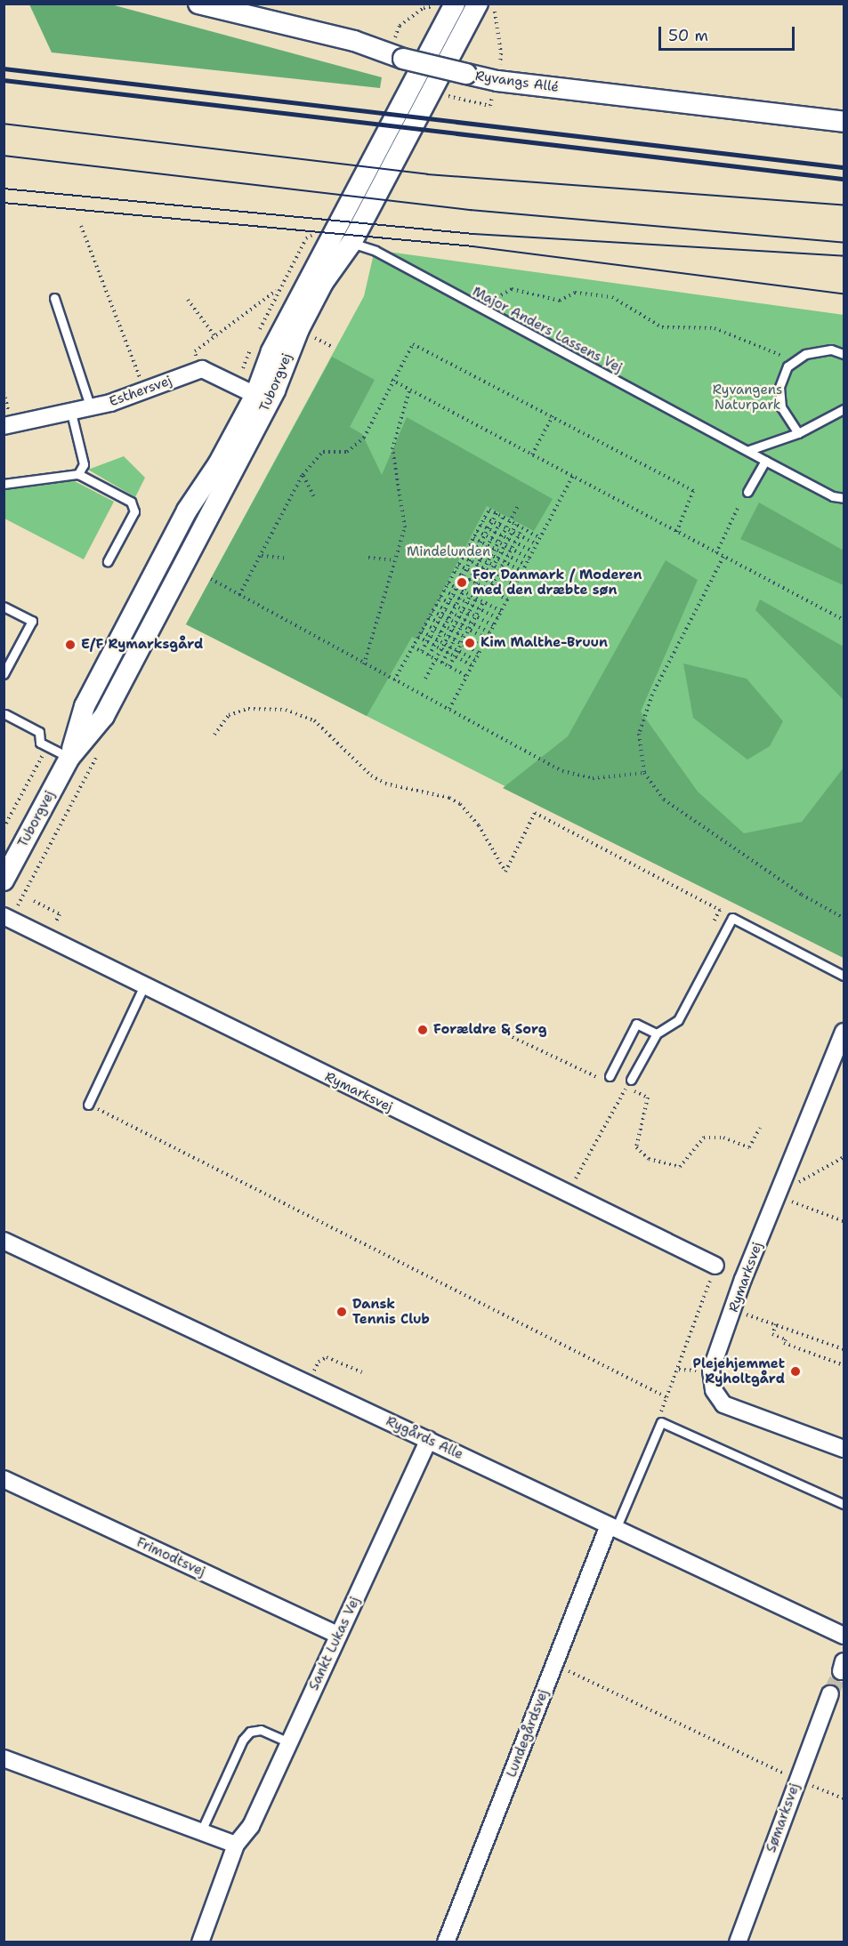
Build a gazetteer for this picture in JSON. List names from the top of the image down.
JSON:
{
  "streets": {
    "street": [
      "Ryvangs Allé",
      "Tuborgvej",
      "Esthersvej",
      "Rymarksvej",
      "Rygårds Alle",
      "Frimodtsvej",
      "Sankt Lukas Vej",
      "Lundegårdsvej",
      "Sømarksvej"
    ],
    "lane": ["Major Anders Lassens Vej"]
  },
  "crossings": [
    ["Major Anders Lassens Vej", "Tuborgvej"],
    ["Rygårds Alle", "Sankt Lukas Vej"],
    ["Rygårds Alle", "Lundegårdsvej"],
    ["Frimodtsvej", "Sankt Lukas Vej"]
  ],
  "parks": ["Ryvangens Naturpark", "Mindelunden"],
  "places": [
    "For Danmark / Moderen med den dræbte søn",
    "Kim Malthe-Bruun",
    "E/F Rymarksgård",
    "Forældre & Sorg",
    "Dansk Tennis Club",
    "Plejehjemmet Ryholtgård"
  ],
  "scale_bar": "50 m"
}
